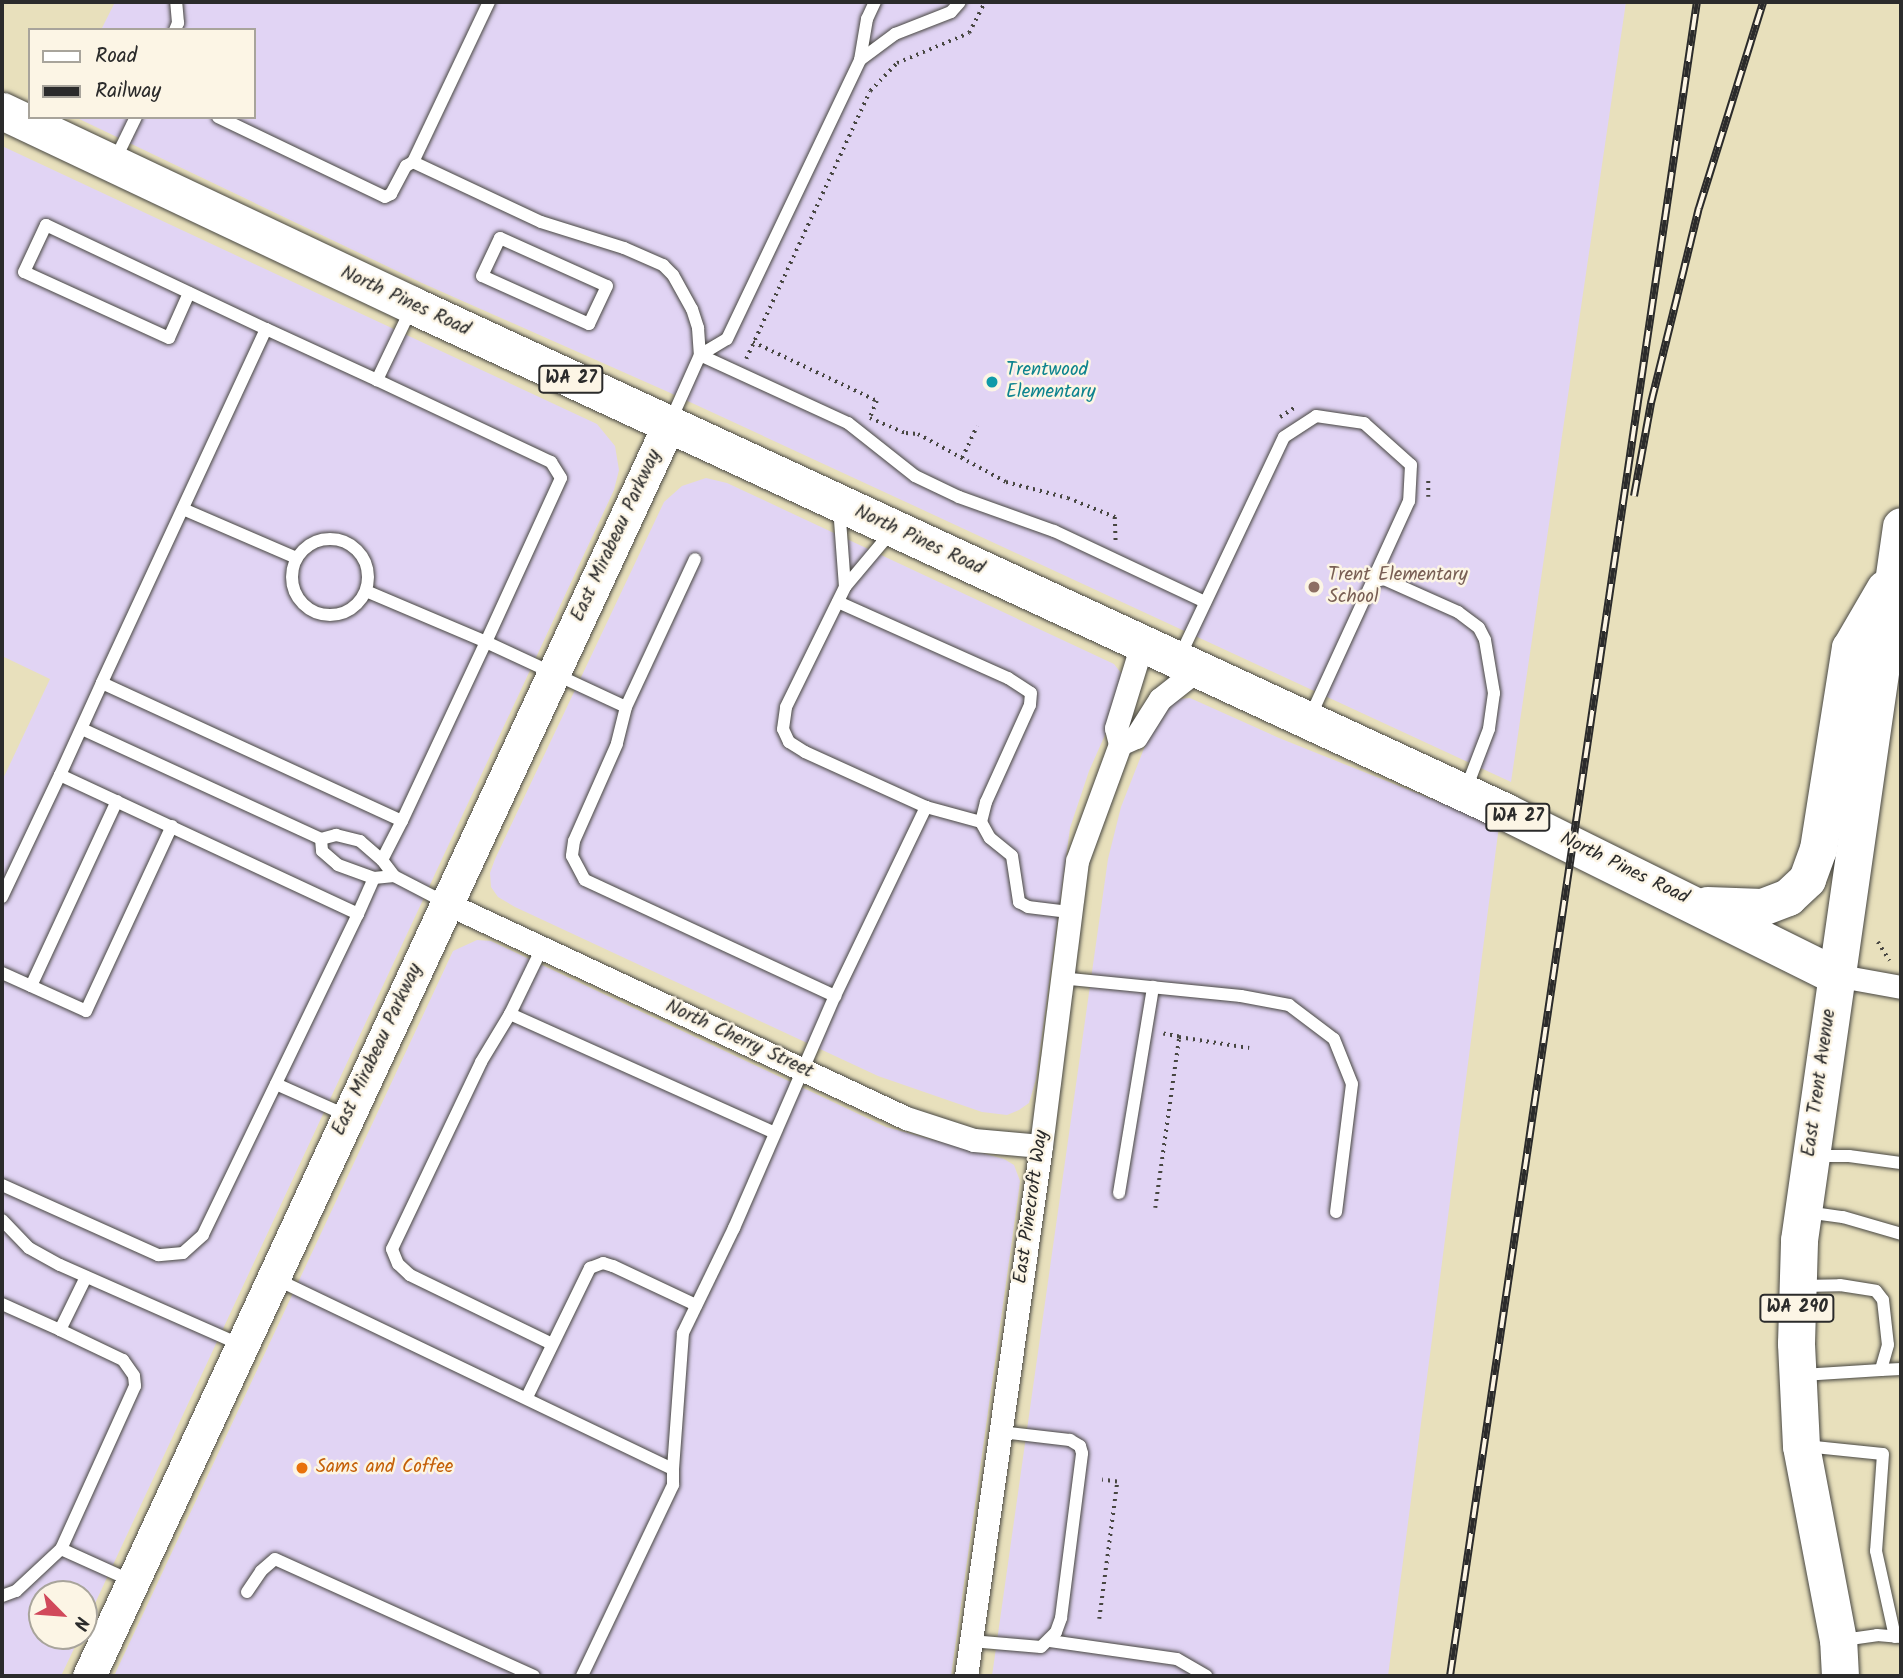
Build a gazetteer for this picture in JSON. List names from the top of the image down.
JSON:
{
  "streets": {
    "main road": [
      "North Pines Road",
      "WA 27",
      "East Trent Avenue",
      "WA 290"
    ],
    "street": ["East Mirabeau Parkway", "North Cherry Street", "East Pinecroft Way"]
  },
  "crossings": [
    ["North Pines Road", "East Mirabeau Parkway"],
    ["North Pines Road", "East Trent Avenue"],
    ["North Pines Road", "East Pinecroft Way"],
    ["East Mirabeau Parkway", "North Cherry Street"],
    ["North Cherry Street", "East Pinecroft Way"]
  ],
  "places": ["Trentwood Elementary", "Trent Elementary School", "Sams and Coffee"],
  "legend": ["Road", "Railway"],
  "north": "bottom right"
}
